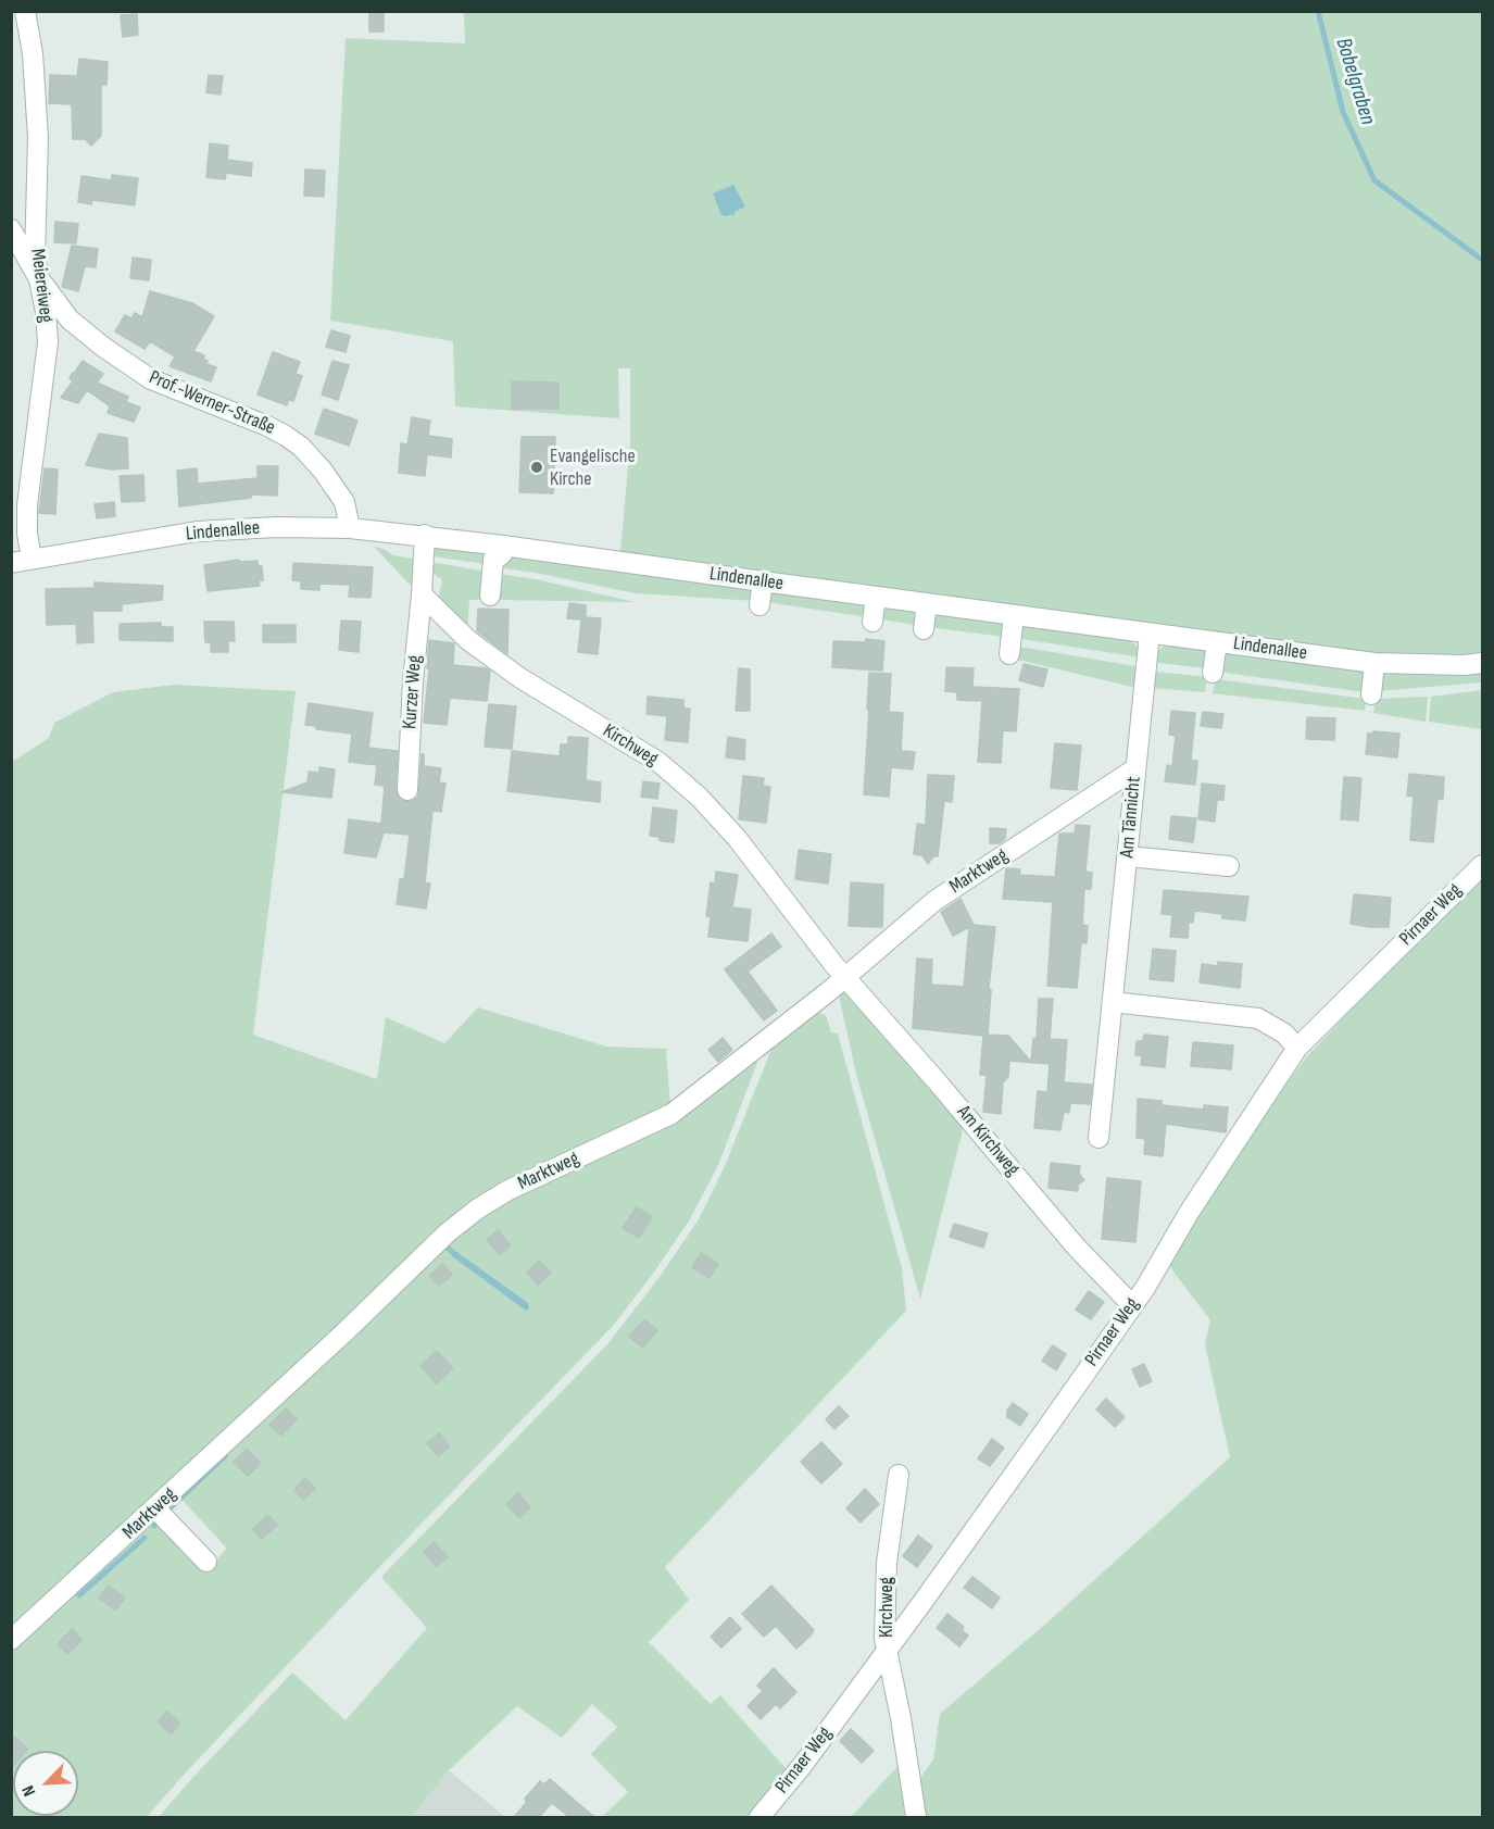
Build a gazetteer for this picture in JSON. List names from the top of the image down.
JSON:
{
  "streets": {
    "street": [
      "Meiereiweg",
      "Prof.-Werner-Straße",
      "Lindenallee",
      "Kurzer Weg",
      "Kirchweg",
      "Am Tännicht",
      "Marktweg",
      "Pirnaer Weg",
      "Am Kirchweg"
    ]
  },
  "crossings": [
    ["Meiereiweg", "Prof.-Werner-Straße"],
    ["Meiereiweg", "Lindenallee"],
    ["Prof.-Werner-Straße", "Lindenallee"],
    ["Lindenallee", "Am Tännicht"],
    ["Kurzer Weg", "Kirchweg"],
    ["Kirchweg", "Marktweg"],
    ["Kirchweg", "Pirnaer Weg"],
    ["Kirchweg", "Am Kirchweg"],
    ["Am Tännicht", "Marktweg"],
    ["Marktweg", "Am Kirchweg"],
    ["Pirnaer Weg", "Am Kirchweg"]
  ],
  "water": ["Bobelgraben"],
  "places": ["Evangelische Kirche"],
  "north": "bottom left"
}
